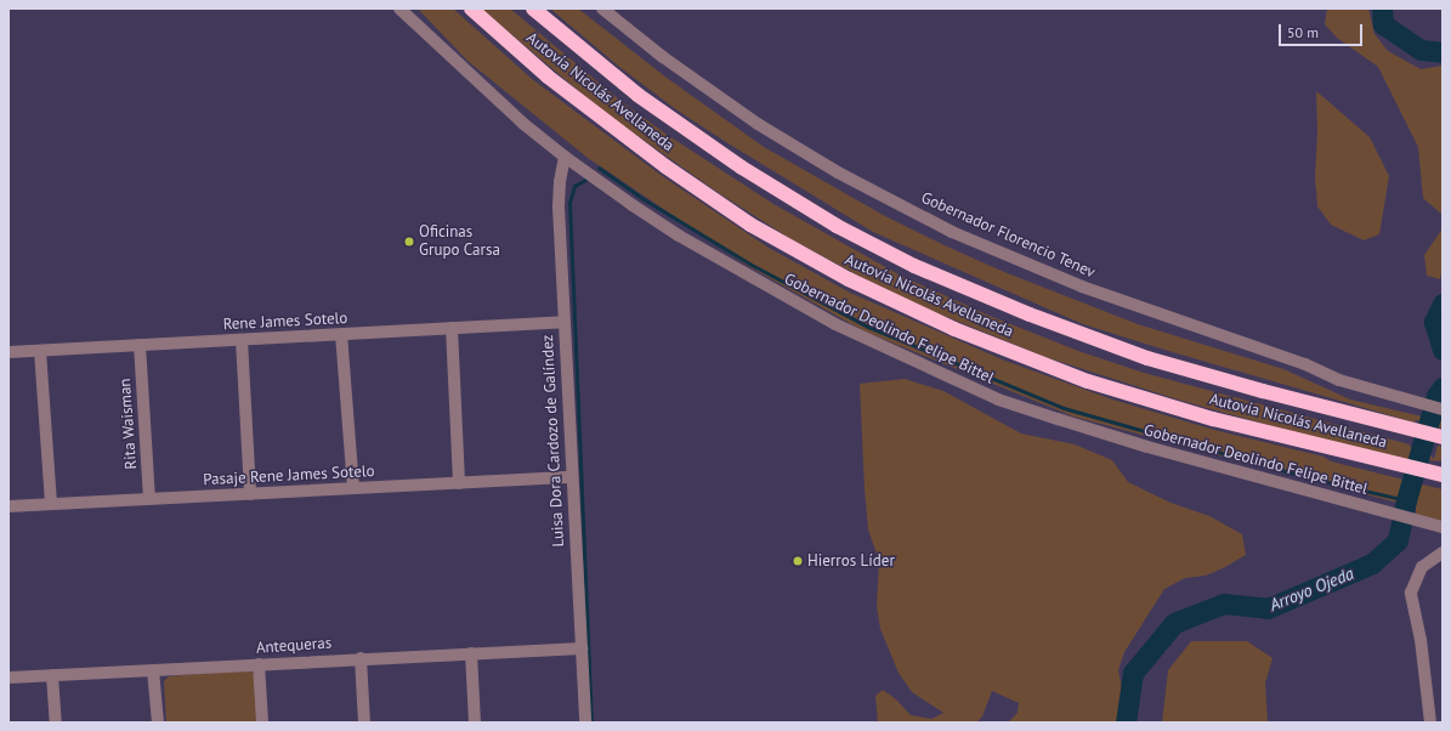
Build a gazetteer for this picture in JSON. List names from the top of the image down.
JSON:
{
  "streets": {
    "highway": ["Autovía Nicolás Avellaneda"],
    "street": [
      "Gobernador Florencio Tenev",
      "Rene James Sotelo",
      "Gobernador Deolindo Felipe Bittel",
      "Rita Waisman",
      "Luisa Dora Cardozo de Galíndez",
      "Pasaje Rene James Sotelo",
      "Antequeras"
    ]
  },
  "crossings": [
    ["Rene James Sotelo", "Rita Waisman"],
    ["Rene James Sotelo", "Luisa Dora Cardozo de Galíndez"],
    ["Gobernador Deolindo Felipe Bittel", "Luisa Dora Cardozo de Galíndez"],
    ["Rita Waisman", "Pasaje Rene James Sotelo"],
    ["Luisa Dora Cardozo de Galíndez", "Pasaje Rene James Sotelo"],
    ["Luisa Dora Cardozo de Galíndez", "Antequeras"]
  ],
  "water": ["Arroyo Ojeda"],
  "places": ["Oficinas Grupo Carsa", "Hierros Líder"],
  "scale_bar": "50 m"
}
